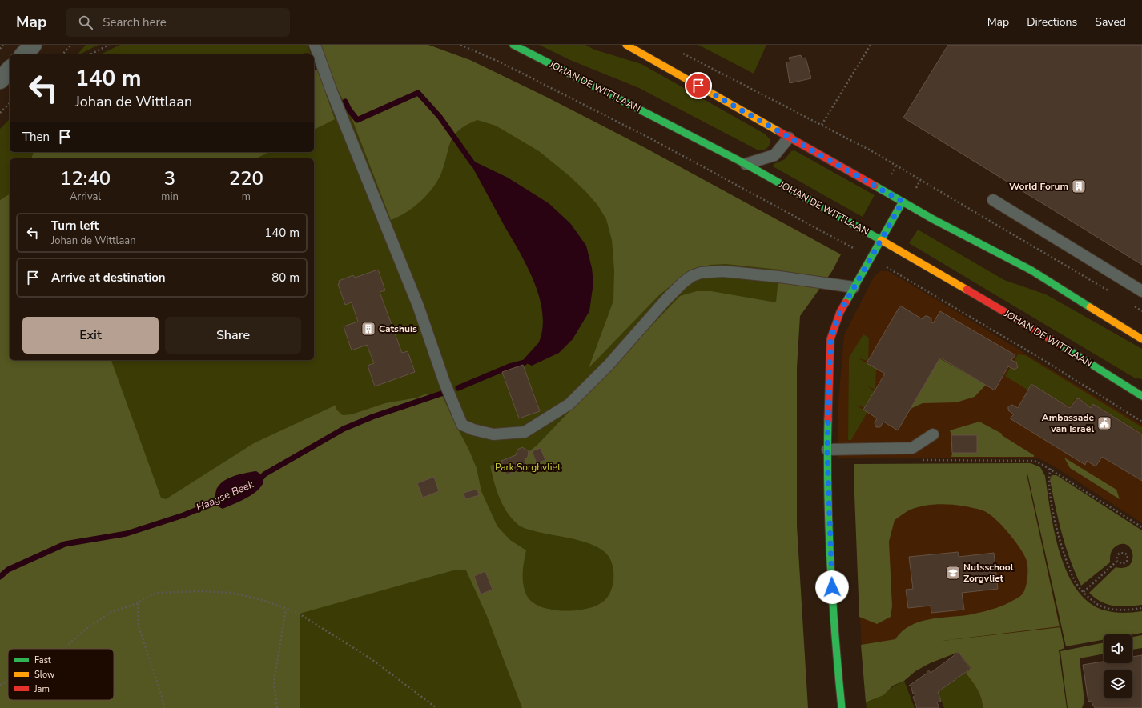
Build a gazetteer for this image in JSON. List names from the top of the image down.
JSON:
{
  "streets": {
    "main road": ["JOHAN DE WITTLAAN"]
  },
  "water": ["Haagse Beek"],
  "parks": ["Park Sorghvliet"],
  "places": {
    "building": ["World Forum", "Catshuis"],
    "public building": ["Ambassade van Israël"],
    "school or university": ["Nutsschool Zorgvliet"]
  },
  "legend": ["Fast", "Slow", "Jam"],
  "page": {
    "header": "Map",
    "search": "Search here",
    "nav": ["Map", "Directions", "Saved"],
    "turn": ["140 m", "Johan de Wittlaan"],
    "then": "Then",
    "eta": [
      "12:40",
      "Arrival",
      "3",
      "min",
      "220",
      "m"
    ],
    "list": [
      {
        "name": "Turn left",
        "note": "Johan de Wittlaan",
        "value": "140 m"
      },
      {
        "name": "Arrive at destination",
        "value": "80 m"
      }
    ],
    "buttons": ["Exit", "Share"]
  }
}
